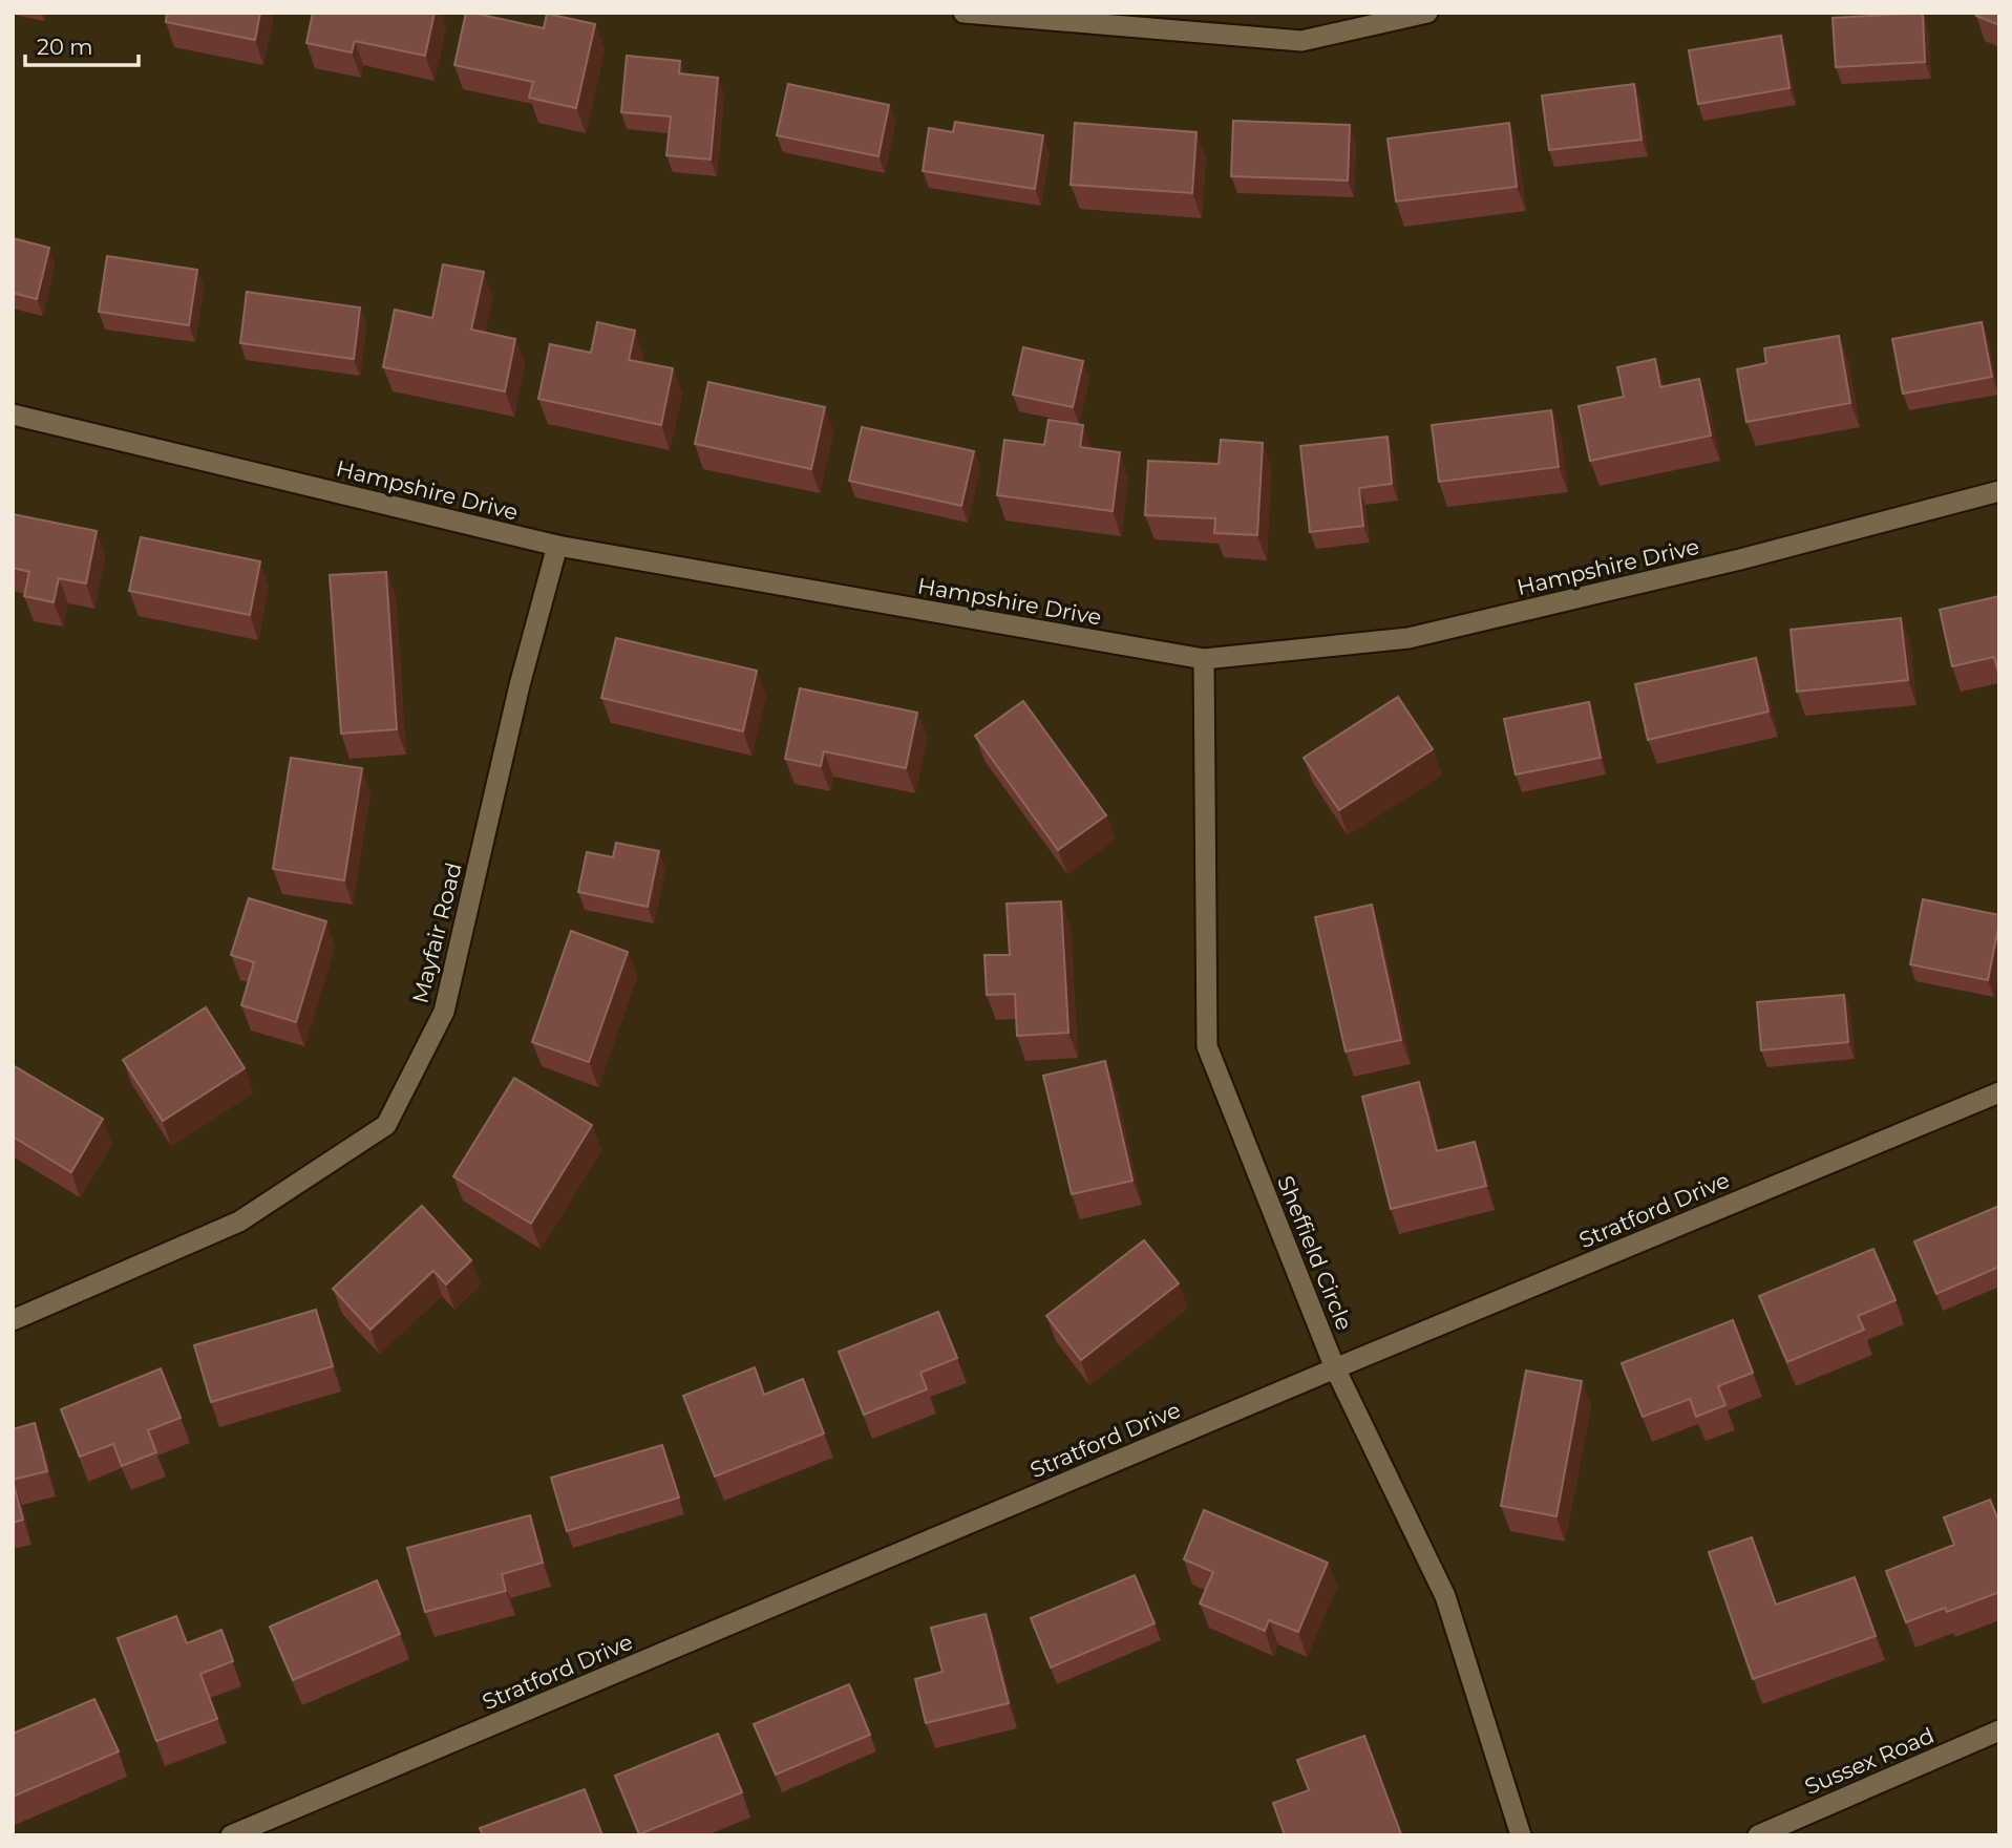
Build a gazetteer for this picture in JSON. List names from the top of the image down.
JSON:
{
  "streets": {
    "street": [
      "Hampshire Drive",
      "Mayfair Road",
      "Stratford Drive",
      "Sheffield Circle",
      "Sussex Road"
    ]
  },
  "crossings": [
    ["Hampshire Drive", "Mayfair Road"],
    ["Hampshire Drive", "Sheffield Circle"],
    ["Stratford Drive", "Sheffield Circle"]
  ],
  "scale_bar": "20 m"
}
